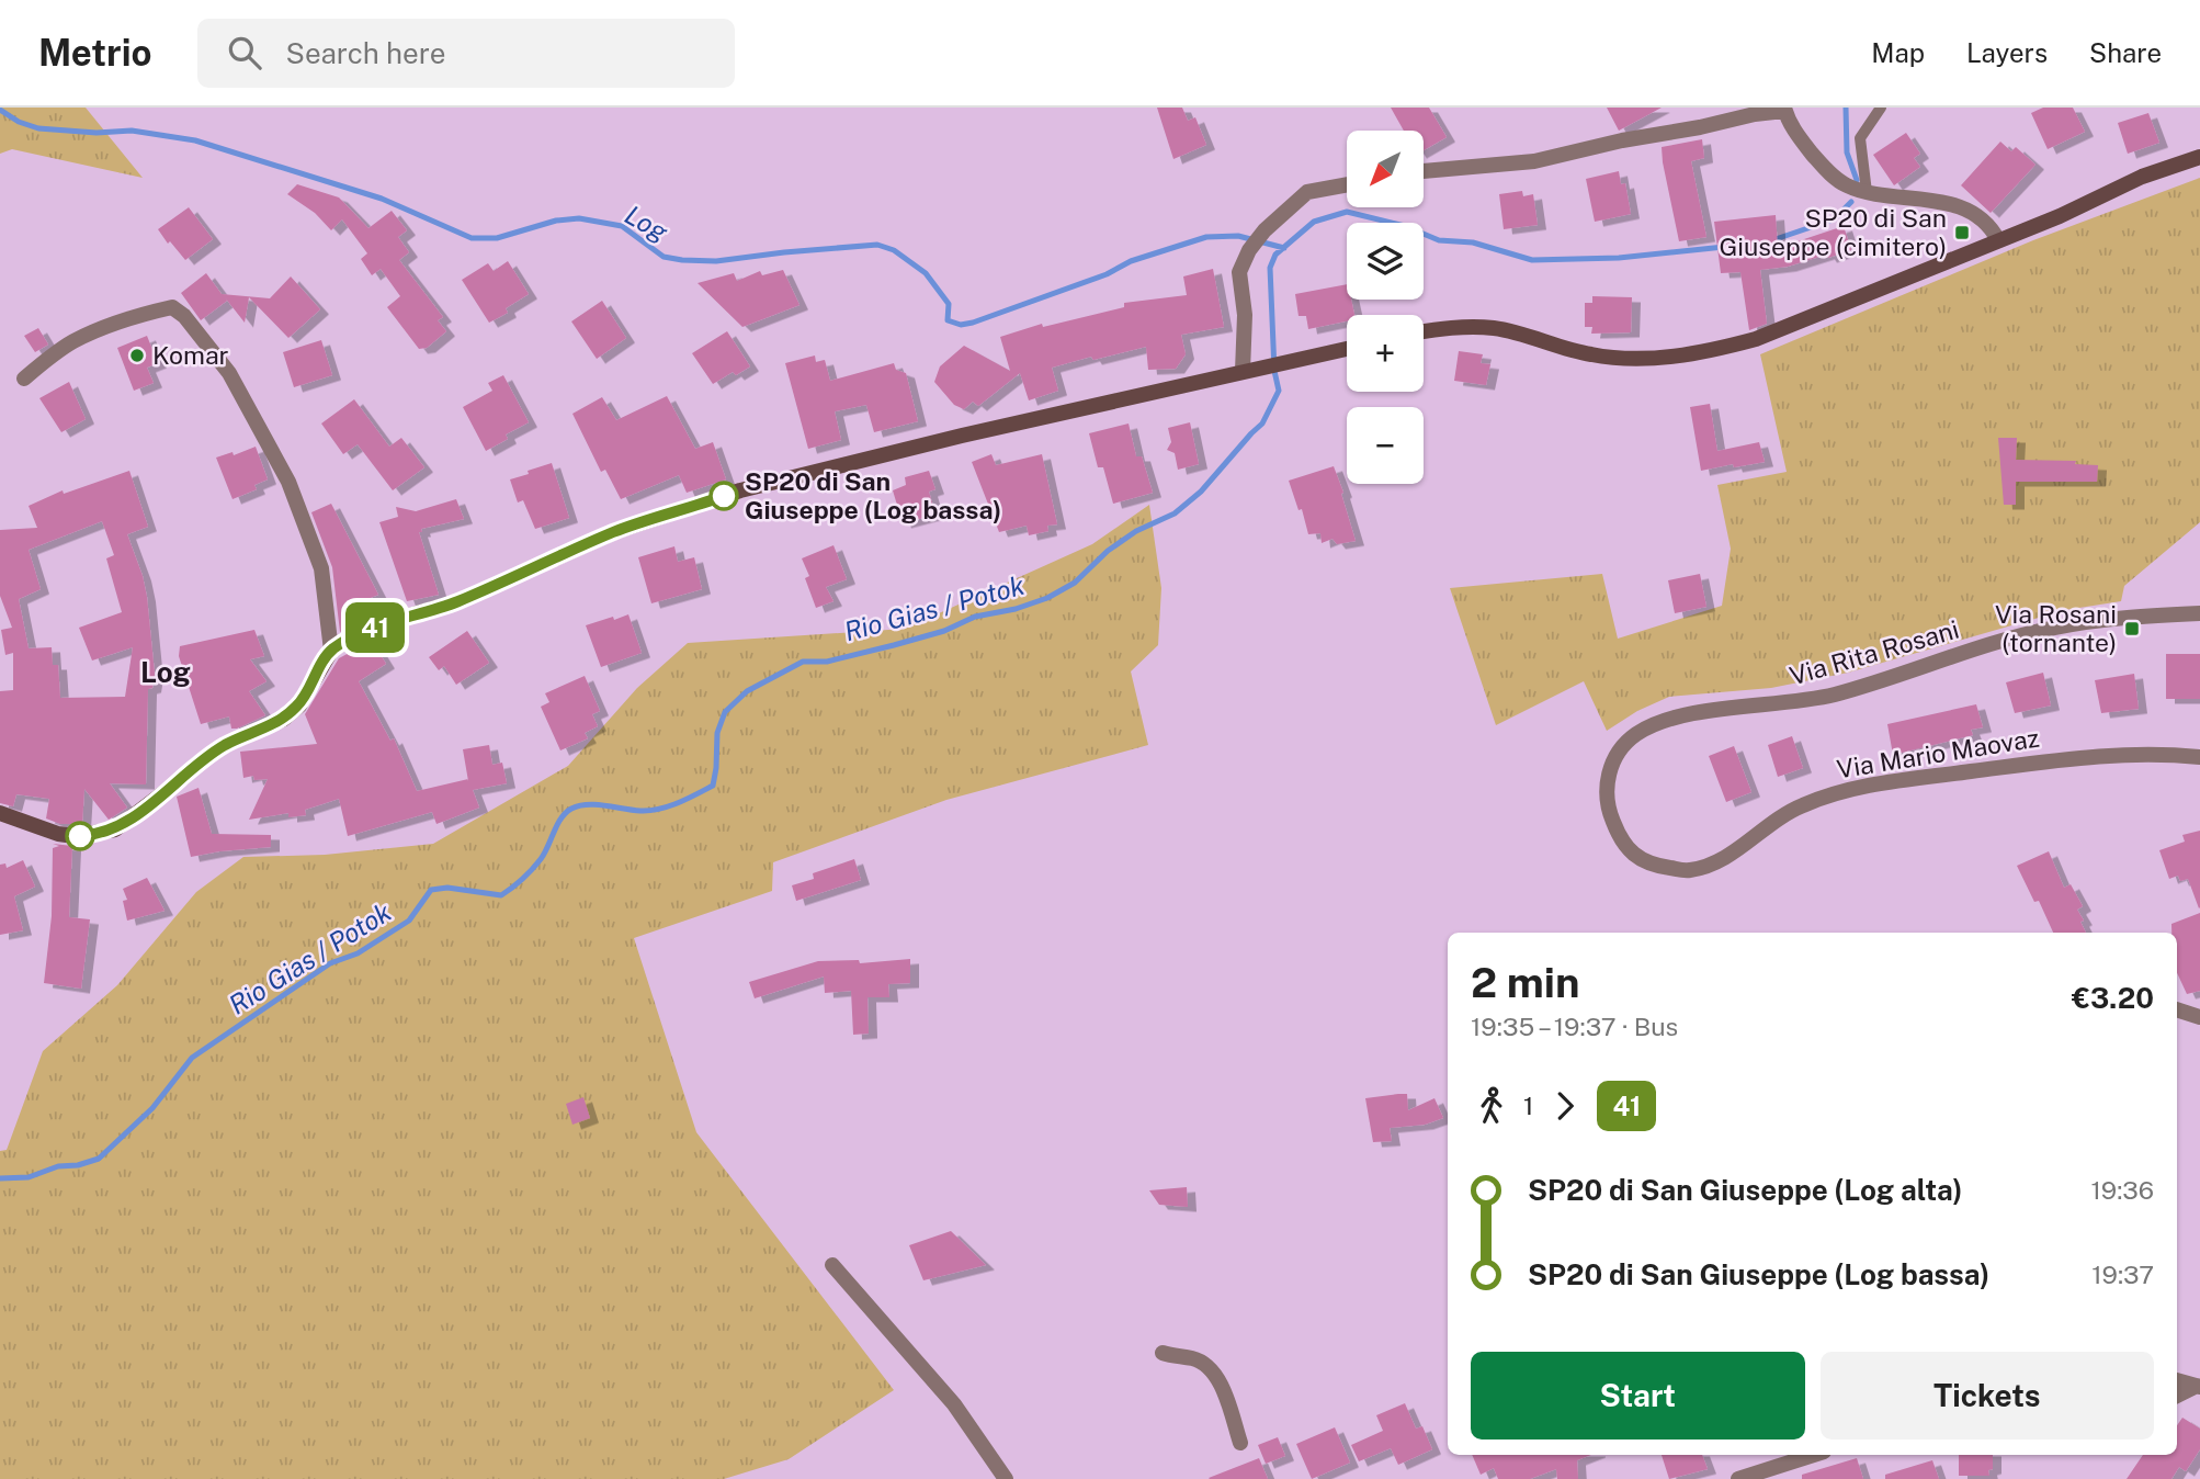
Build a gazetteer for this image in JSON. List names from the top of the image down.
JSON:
{
  "streets": {
    "street": ["Via Rita Rosani", "Via Mario Maovaz"]
  },
  "crossings": [
    ["Via Rita Rosani", "Via Mario Maovaz"]
  ],
  "districts": ["Log"],
  "water": ["Log", "Rio Gias / Potok"],
  "places": {
    "transit": ["SP20 di San Giuseppe (cimitero)", "Via Rosani (tornante)"],
    "other": ["Komar", "SP20 di San Giuseppe (Log bassa)"]
  },
  "lines": ["bus line 41"],
  "north": "bottom left",
  "page": {
    "header": "Metrio",
    "search": "Search here",
    "nav": ["Map", "Layers", "Share"],
    "on_map": "41",
    "map_buttons": ["+", "−"],
    "heading": ["2 min", "19:35 – 19:37 · Bus", "€3.20"],
    "legs": ["1", "41"],
    "list": [
      {
        "name": "SP20 di San Giuseppe (Log alta)",
        "value": "19:36"
      },
      {
        "name": "SP20 di San Giuseppe (Log bassa)",
        "value": "19:37"
      }
    ],
    "buttons": ["Start", "Tickets"]
  }
}
